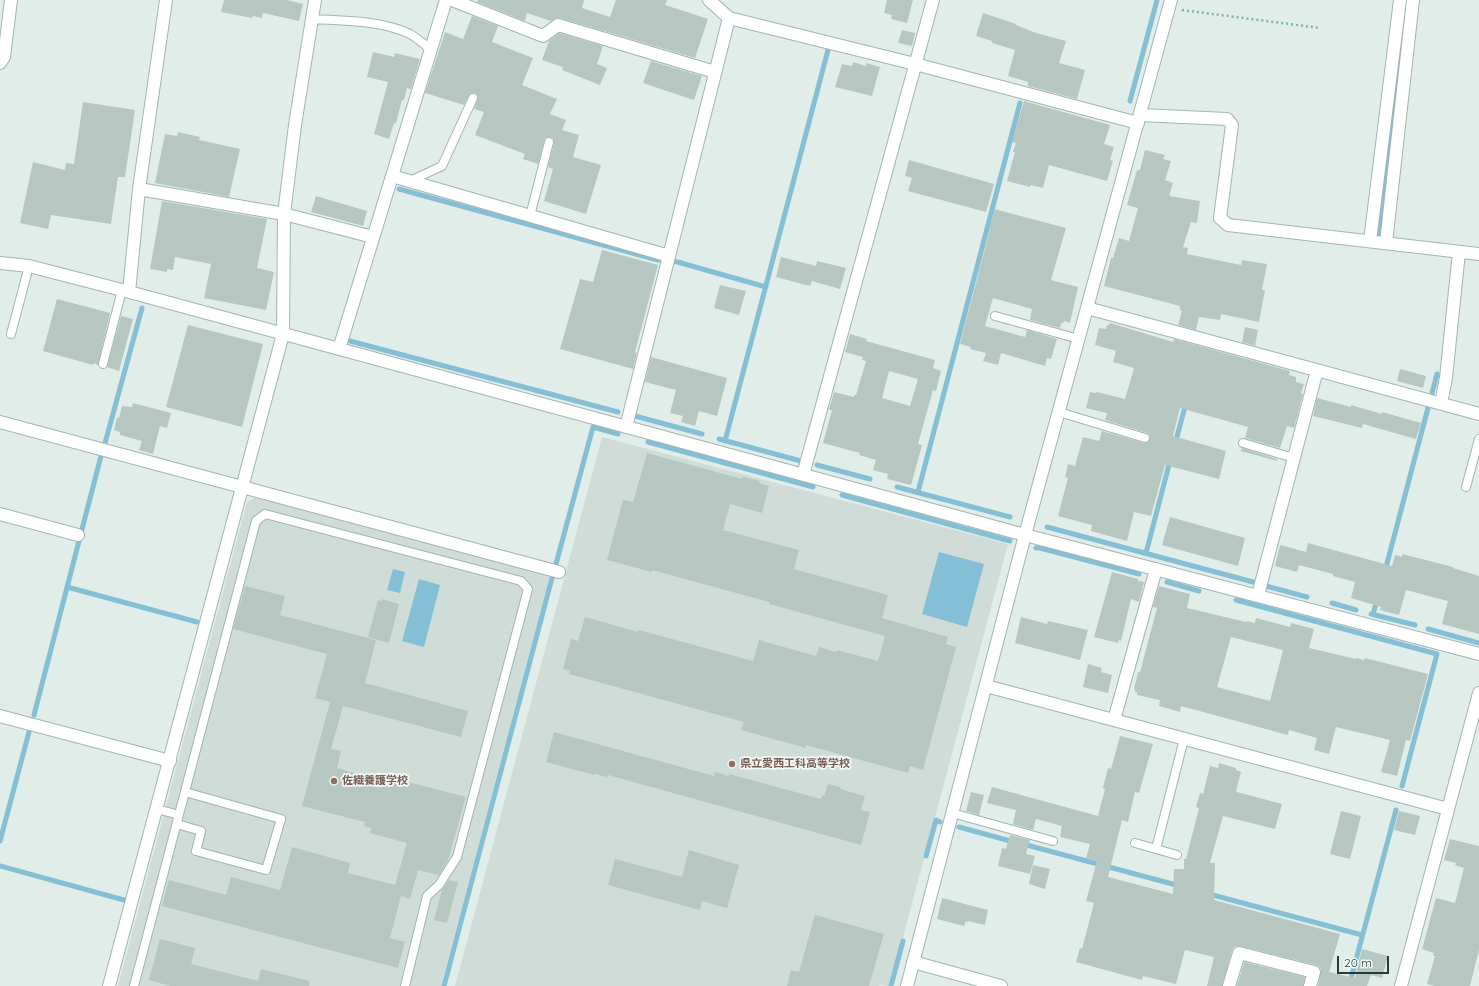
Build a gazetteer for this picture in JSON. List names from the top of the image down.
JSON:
{
  "places": ["県立愛西工科高等学校", "佐織養護学校"],
  "scale_bar": "20 m"
}
